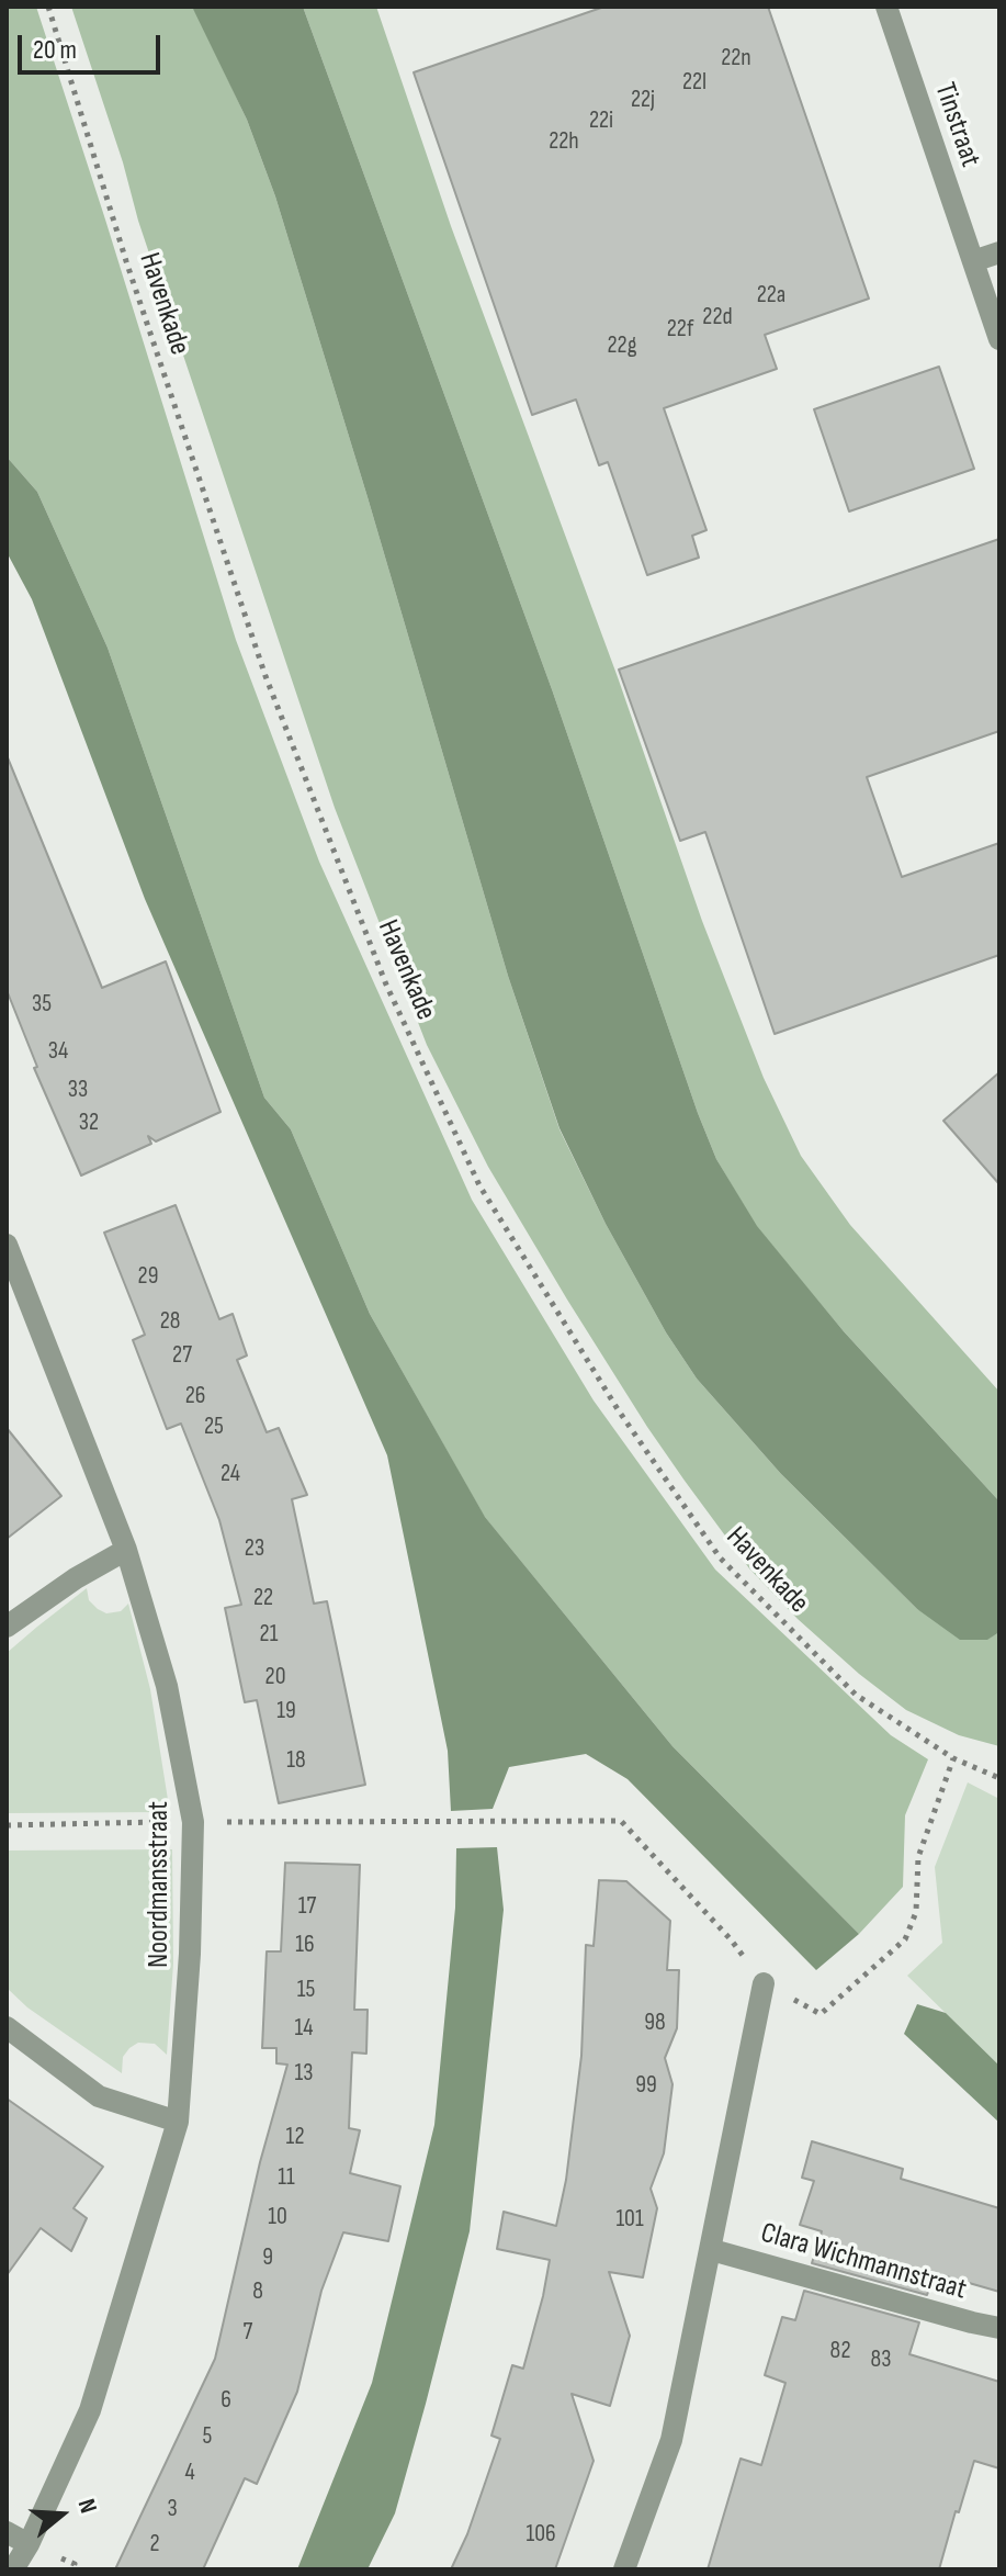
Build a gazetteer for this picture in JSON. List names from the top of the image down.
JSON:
{
  "streets": {
    "street": ["Tinstraat", "Noordmansstraat", "Clara Wichmannstraat"],
    "path": ["Havenkade"]
  },
  "house_numbers": [
    "22n",
    "22l",
    "22j",
    "22i",
    "22h",
    "22a",
    "22d",
    "22f",
    "22g",
    "35",
    "34",
    "33",
    "32",
    "29",
    "28",
    "27",
    "26",
    "25",
    "24",
    "23",
    "22",
    "21",
    "20",
    "19",
    "18",
    "17",
    "16",
    "15",
    "98",
    "14",
    "13",
    "99",
    "12",
    "11",
    "10",
    "101",
    "9",
    "8",
    "7",
    "82",
    "83",
    "6",
    "5",
    "4",
    "3",
    "106",
    "2"
  ],
  "scale_bar": "20 m",
  "north": "right"
}
